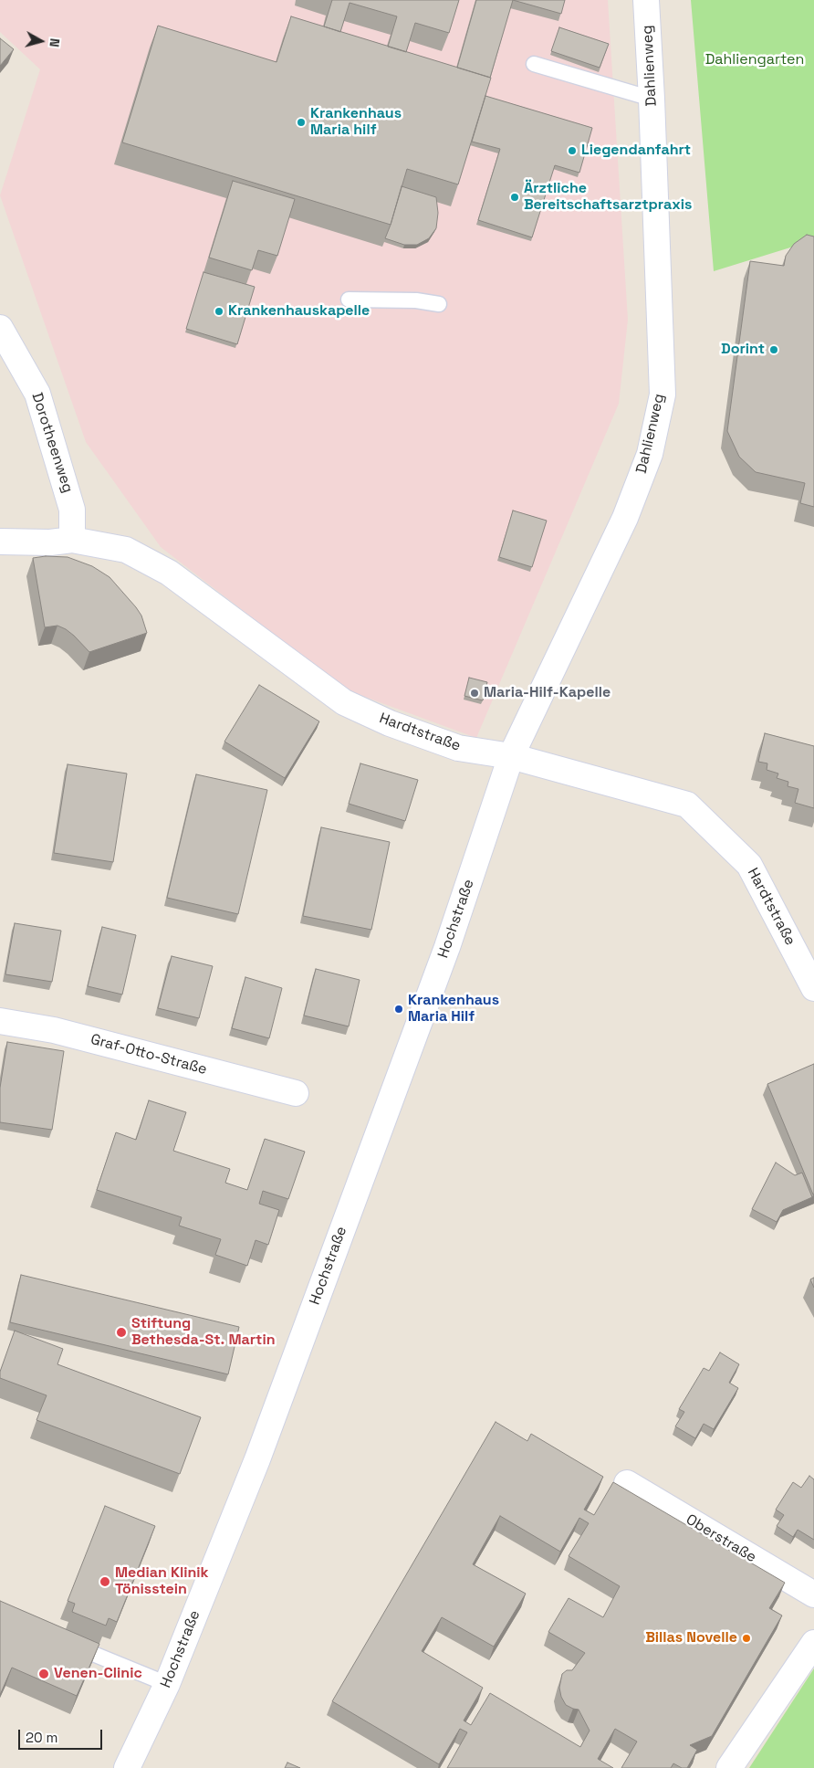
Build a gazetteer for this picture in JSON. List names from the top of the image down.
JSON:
{
  "streets": {
    "street": [
      "Dahlienweg",
      "Dorotheenweg",
      "Hardtstraße",
      "Hochstraße",
      "Graf-Otto-Straße",
      "Oberstraße"
    ]
  },
  "crossings": [
    ["Dahlienweg", "Hardtstraße"],
    ["Dahlienweg", "Hochstraße"],
    ["Dorotheenweg", "Hardtstraße"],
    ["Hardtstraße", "Hochstraße"]
  ],
  "parks": ["Dahliengarten"],
  "places": [
    "Krankenhaus Maria hilf",
    "Liegendanfahrt",
    "Ärztliche Bereitschaftsarztpraxis",
    "Krankenhauskapelle",
    "Dorint",
    "Maria-Hilf-Kapelle",
    "Krankenhaus Maria Hilf",
    "Stiftung Bethesda-St. Martin",
    "Median Klinik Tönisstein",
    "Billas Novelle",
    "Venen-Clinic"
  ],
  "scale_bar": "20 m",
  "north": "right"
}
